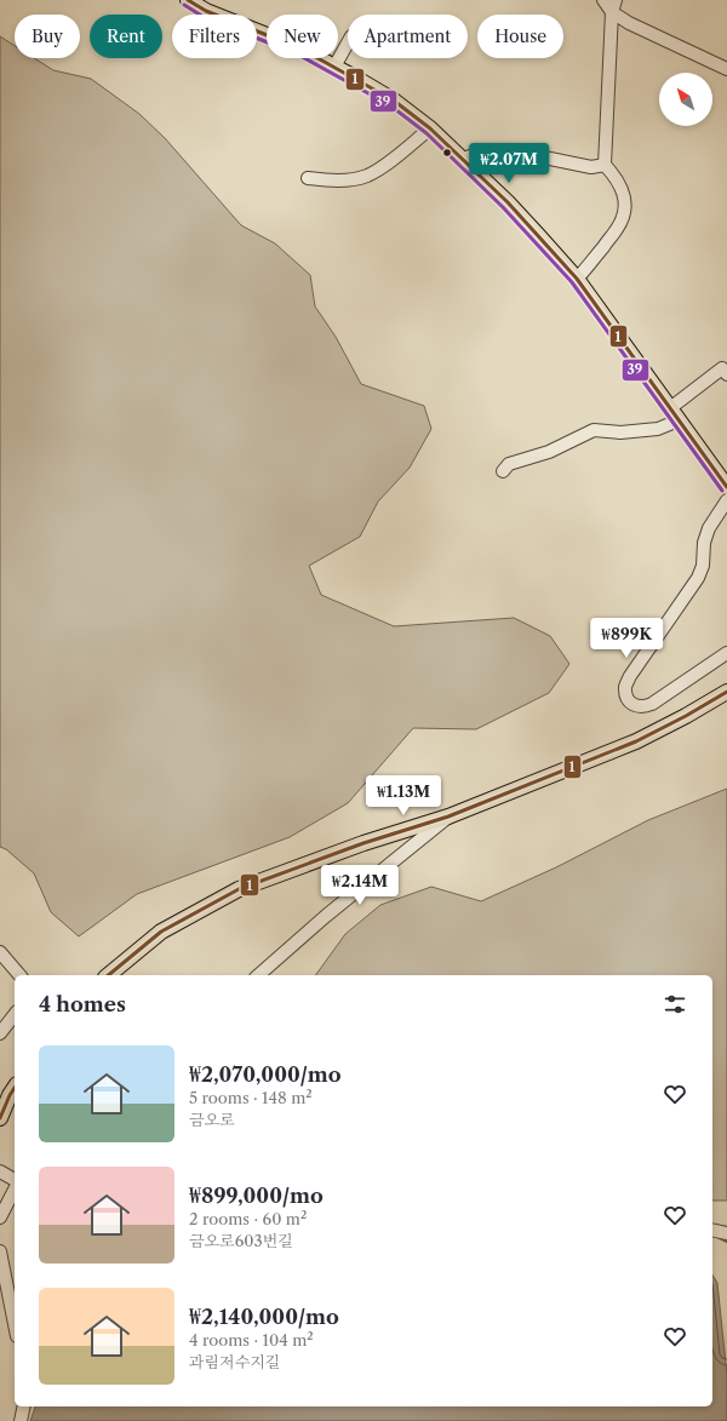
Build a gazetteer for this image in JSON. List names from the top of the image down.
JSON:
{
  "lines": ["transit line 1", "transit line 39"],
  "north": "top left",
  "page": {
    "chip": [
      "Buy",
      "Rent",
      "Filters",
      "New",
      "Apartment",
      "House"
    ],
    "price": [
      "₩2.07M",
      "₩899K",
      "₩1.13M",
      "₩2.14M"
    ],
    "heading": "4 homes",
    "list": [
      {
        "name": "₩2,070,000/mo",
        "note": "5 rooms · 148 m² · 금오로"
      },
      {
        "name": "₩899,000/mo",
        "note": "2 rooms · 60 m² · 금오로603번길"
      },
      {
        "name": "₩2,140,000/mo",
        "note": "4 rooms · 104 m² · 과림저수지길"
      }
    ]
  }
}
